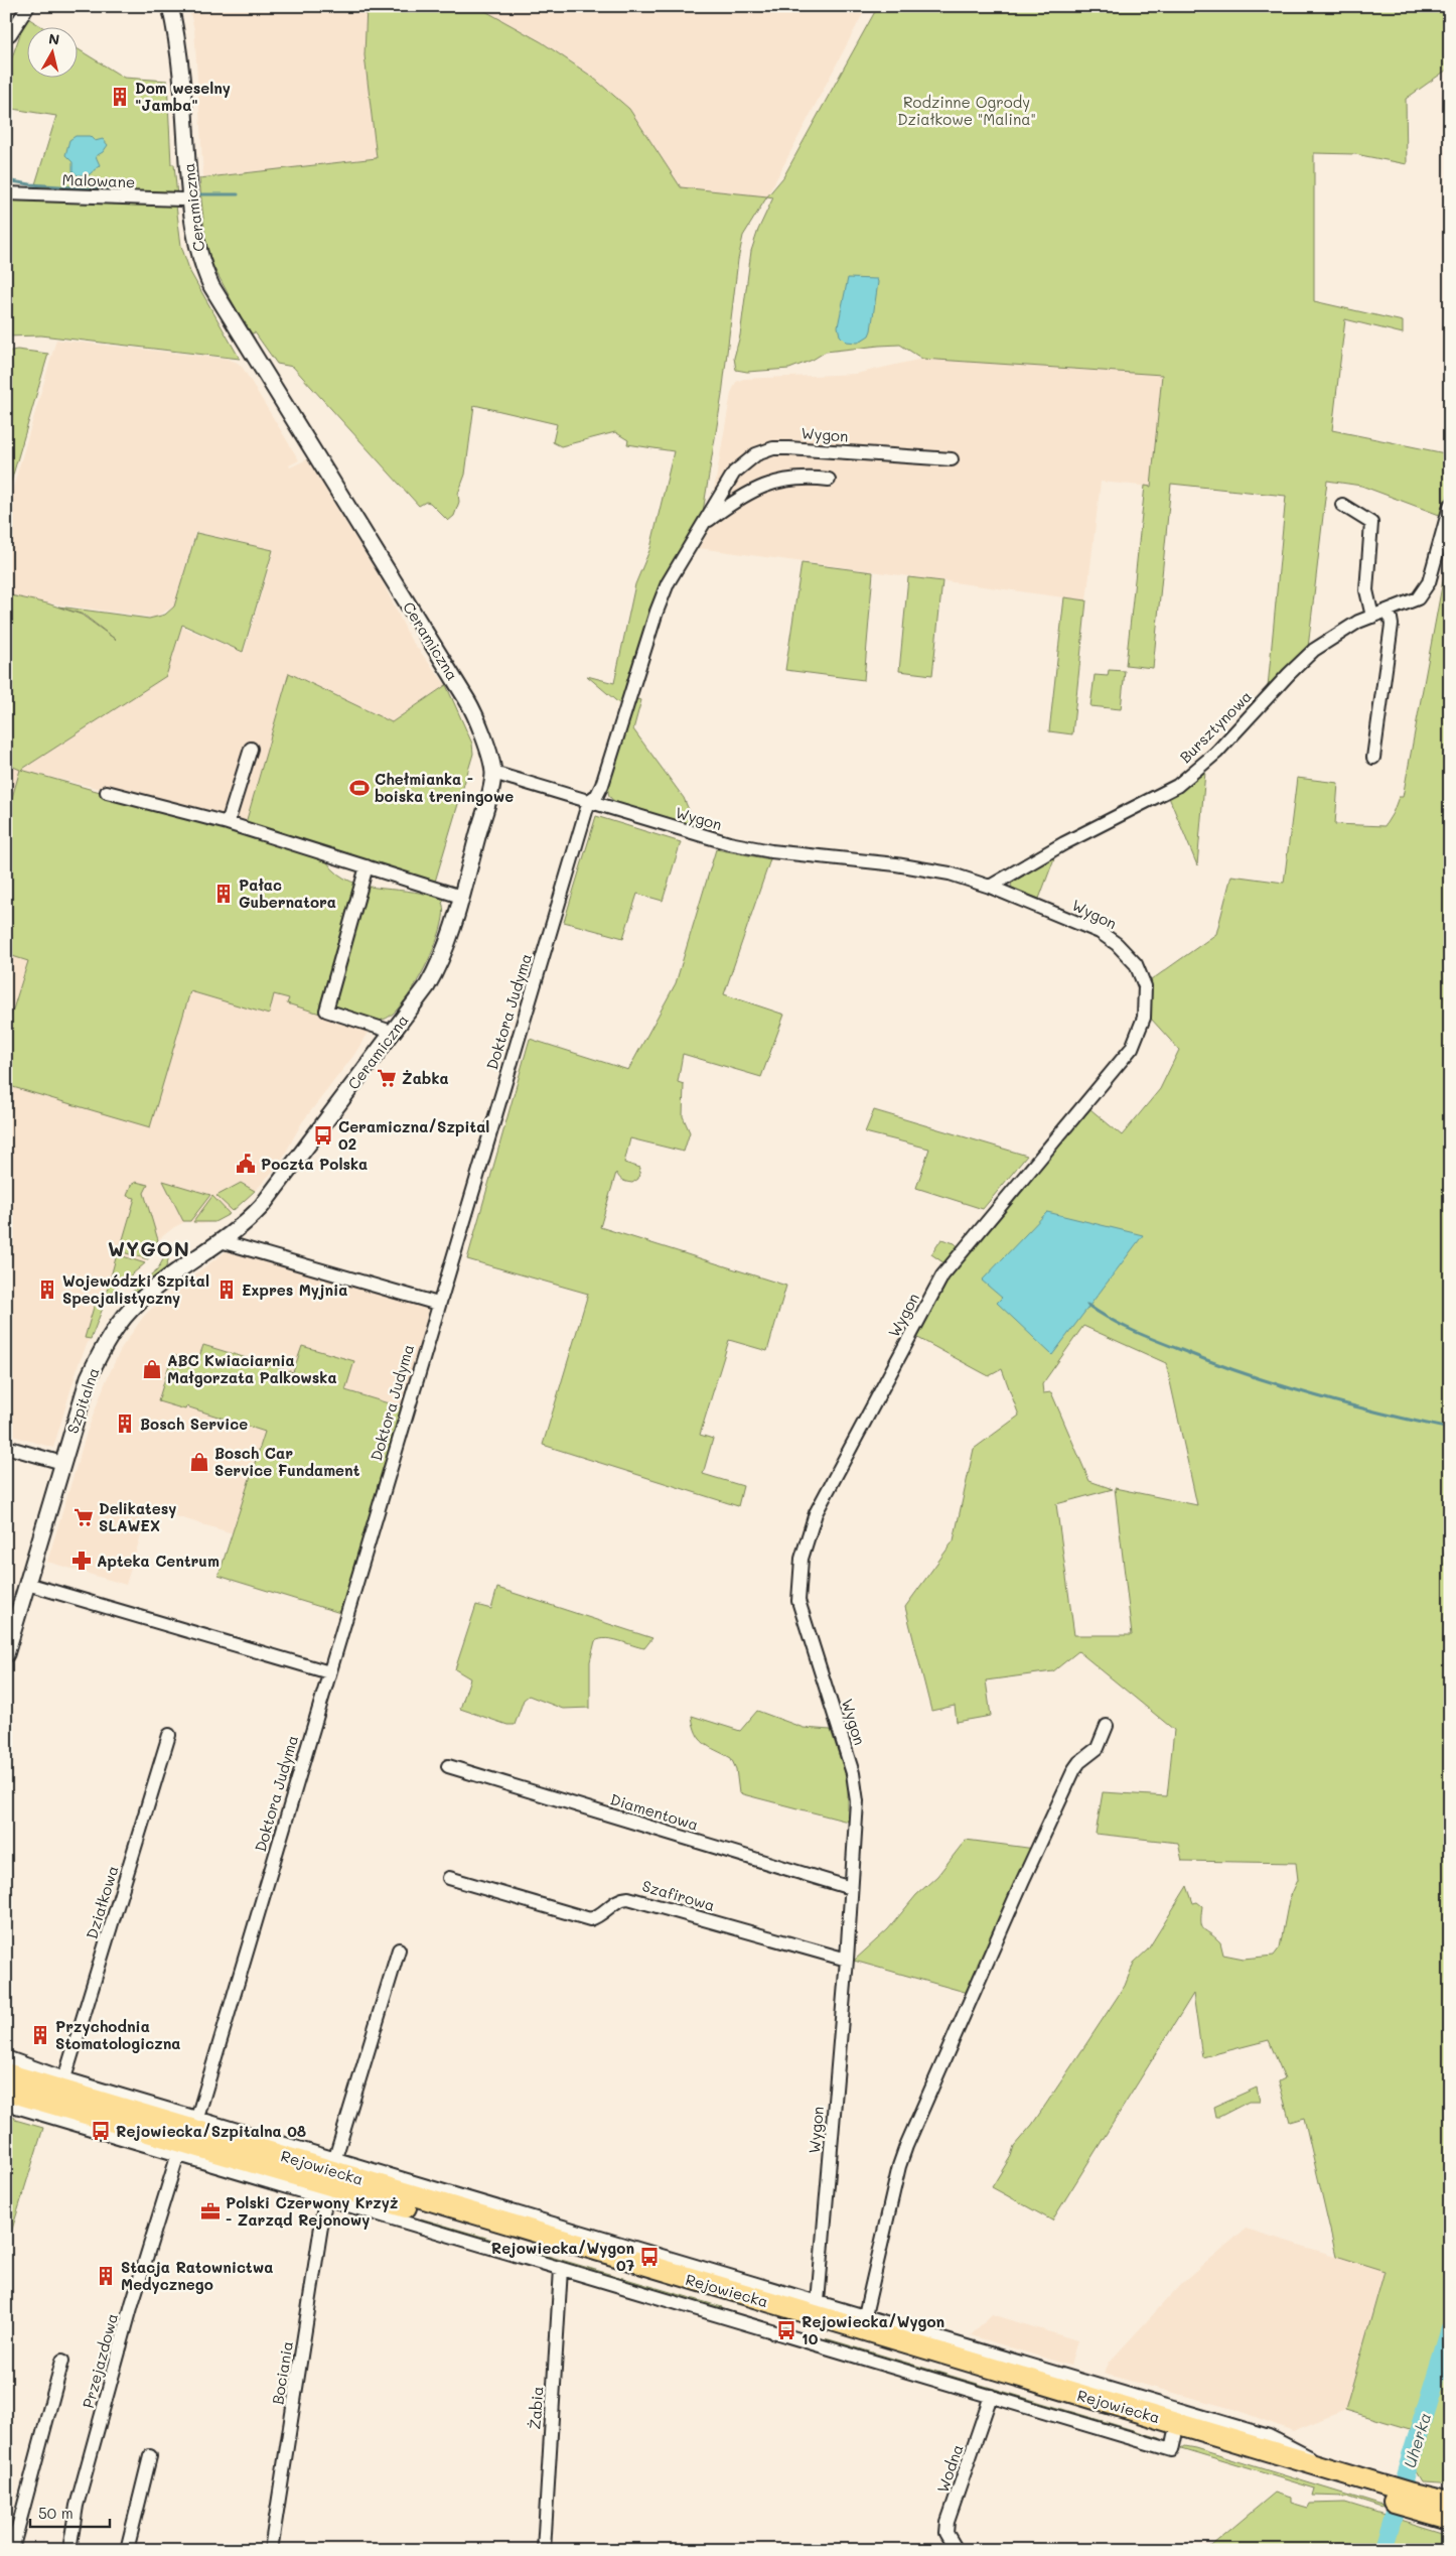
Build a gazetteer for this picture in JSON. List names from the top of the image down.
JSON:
{
  "streets": {
    "highway": ["Rejowiecka"],
    "street": [
      "Malowane",
      "Ceramiczna",
      "Wygon",
      "Bursztynowa",
      "Doktora Judyma",
      "Szpitalna",
      "Diamentowa",
      "Szafirowa",
      "Działkowa",
      "Przejazdowa",
      "Bociania",
      "Żabia",
      "Wodna"
    ]
  },
  "crossings": [
    ["Malowane", "Ceramiczna"],
    ["Ceramiczna", "Wygon"],
    ["Ceramiczna", "Szpitalna"],
    ["Wygon", "Bursztynowa"],
    ["Wygon", "Doktora Judyma"],
    ["Wygon", "Diamentowa"],
    ["Wygon", "Szafirowa"],
    ["Doktora Judyma", "Rejowiecka"],
    ["Doktora Judyma", "Przejazdowa"],
    ["Rejowiecka", "Przejazdowa"]
  ],
  "districts": ["WYGON"],
  "water": ["Uherka"],
  "parks": ["Rodzinne Ogrody Działkowe \"Malina\""],
  "places": {
    "building": [
      "Dom weselny \"Jamba\"",
      "Pałac Gubernatora",
      "Wojewódzki Szpital Specjalistyczny",
      "Expres Myjnia",
      "Bosch Service",
      "Przychodnia Stomatologiczna",
      "Stacja Ratownictwa Medycznego"
    ],
    "sports": ["Chełmianka - boiska treningowe"],
    "supermarket": ["Żabka", "Delikatesy SLAWEX"],
    "bus stop": [
      "Ceramiczna/Szpital 02",
      "Rejowiecka/Szpitalna 08",
      "Rejowiecka/Wygon 07",
      "Rejowiecka/Wygon 10"
    ],
    "public building": ["Poczta Polska"],
    "shop": ["ABC Kwiaciarnia Małgorzata Palkowska", "Bosch Car Service Fundament"],
    "pharmacy": ["Apteka Centrum"],
    "office": ["Polski Czerwony Krzyż - Zarząd Rejonowy"]
  },
  "scale_bar": "50 m",
  "north": "top"
}
